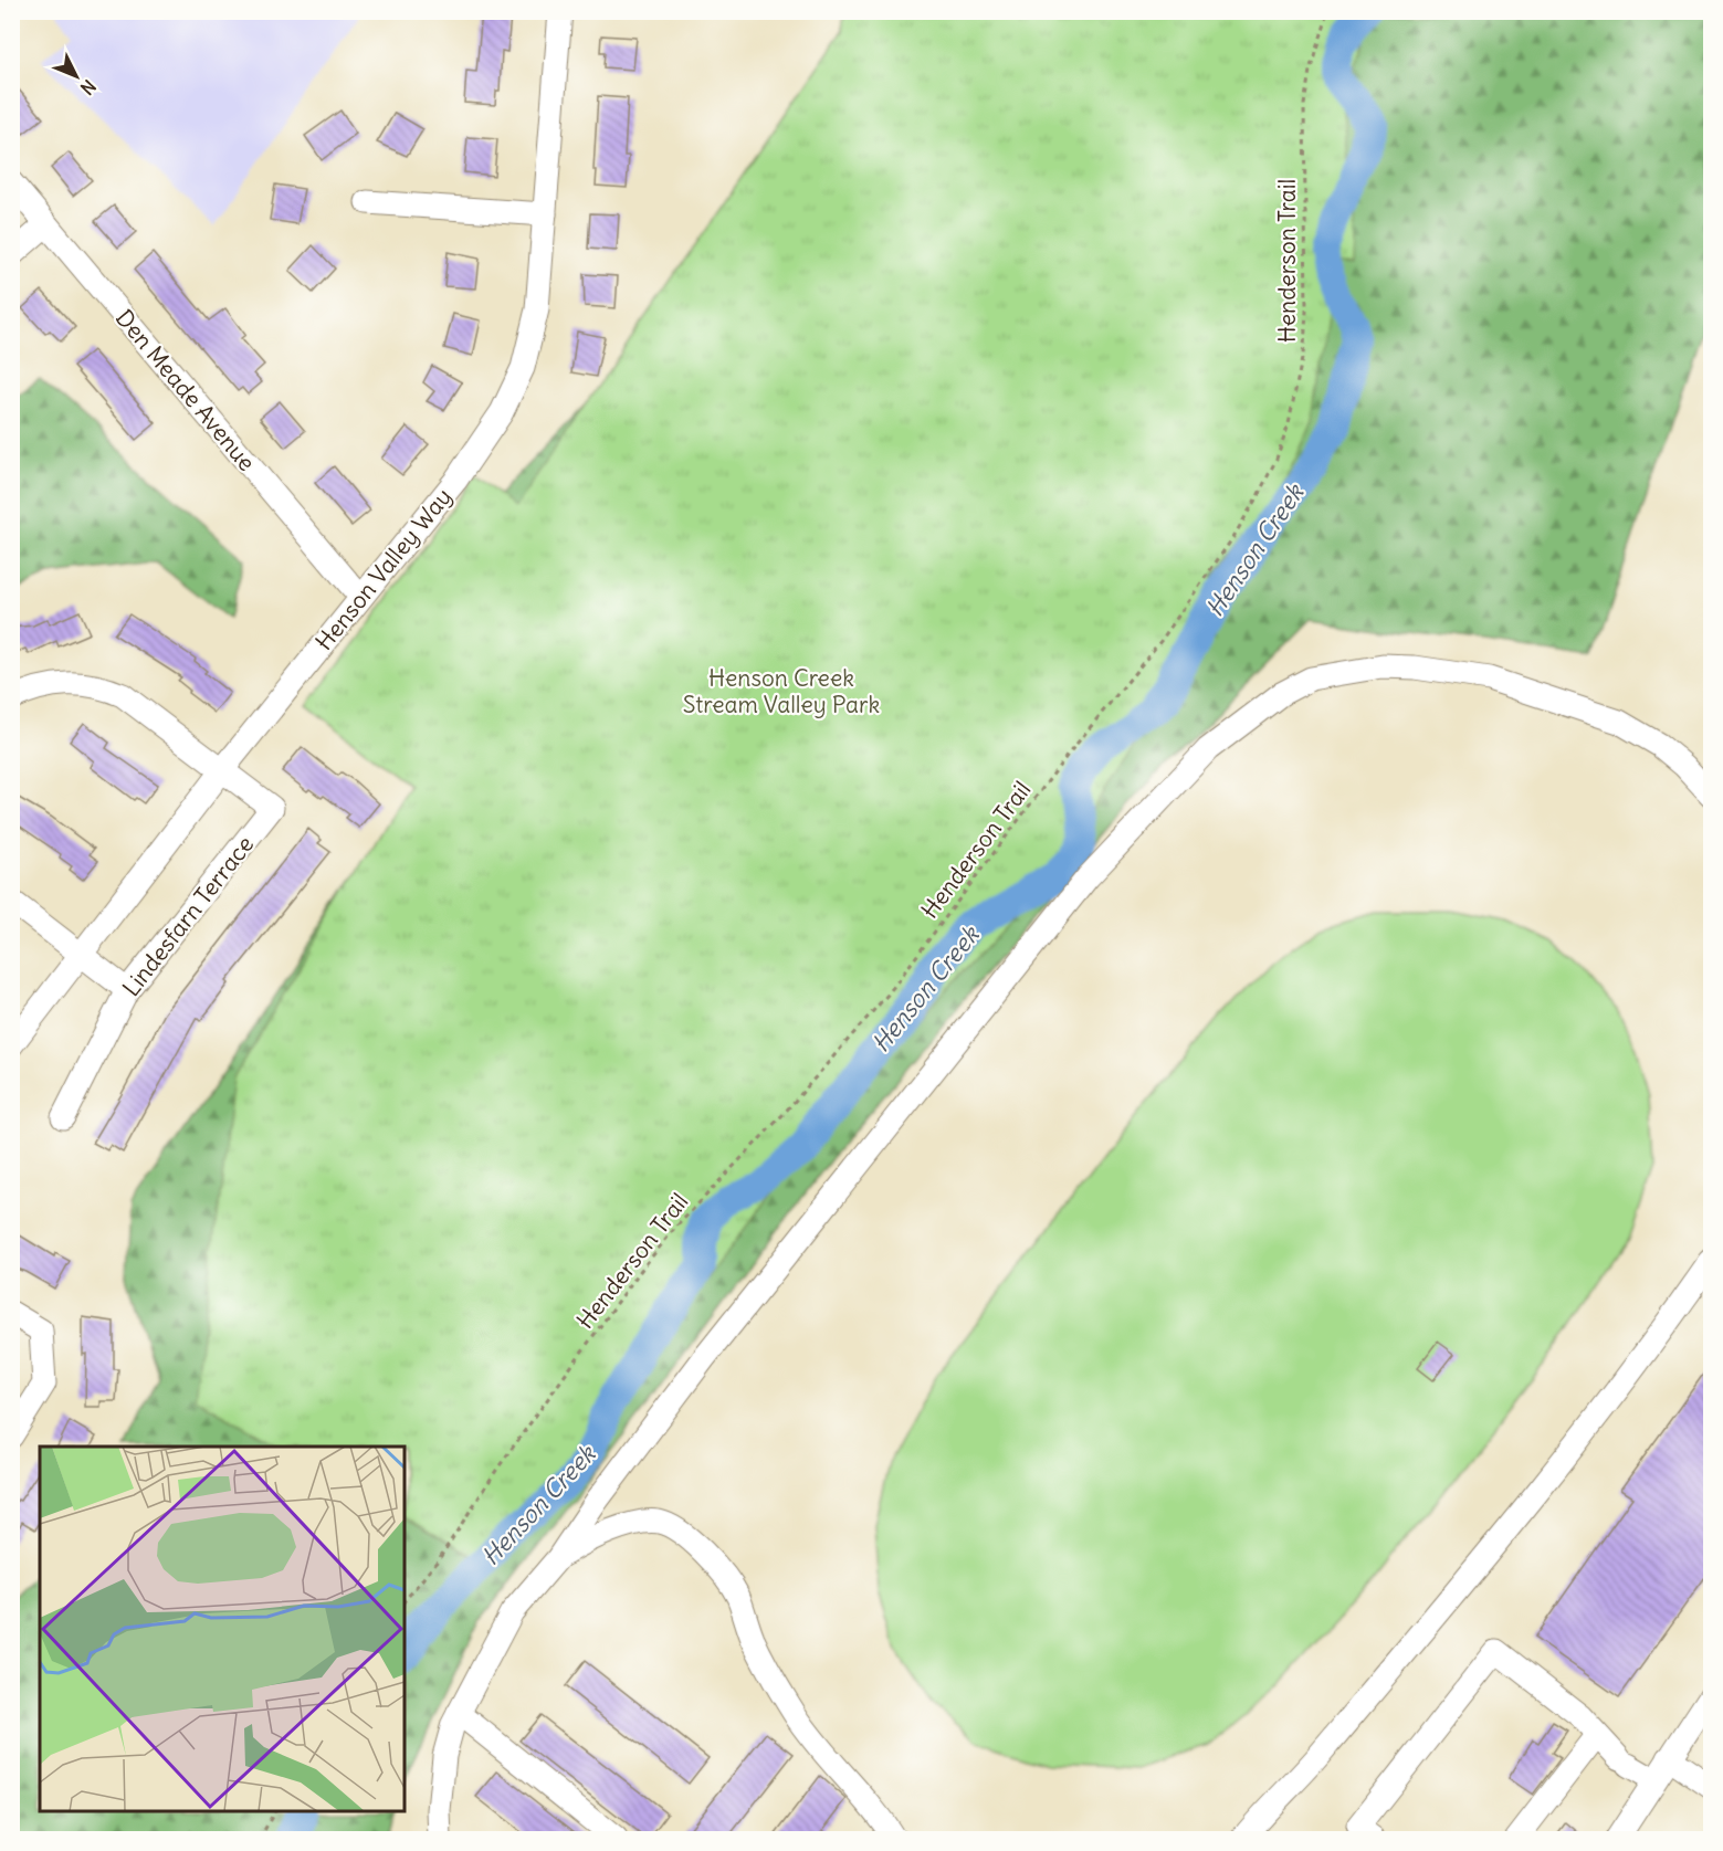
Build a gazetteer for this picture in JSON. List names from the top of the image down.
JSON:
{
  "streets": {
    "street": ["Den Meade Avenue", "Henson Valley Way", "Lindesfarn Terrace"],
    "path": ["Henderson Trail"]
  },
  "crossings": [
    ["Den Meade Avenue", "Henson Valley Way"],
    ["Henson Valley Way", "Lindesfarn Terrace"]
  ],
  "water": ["Henson Creek"],
  "parks": ["Henson Creek Stream Valley Park"],
  "north": "bottom right"
}
